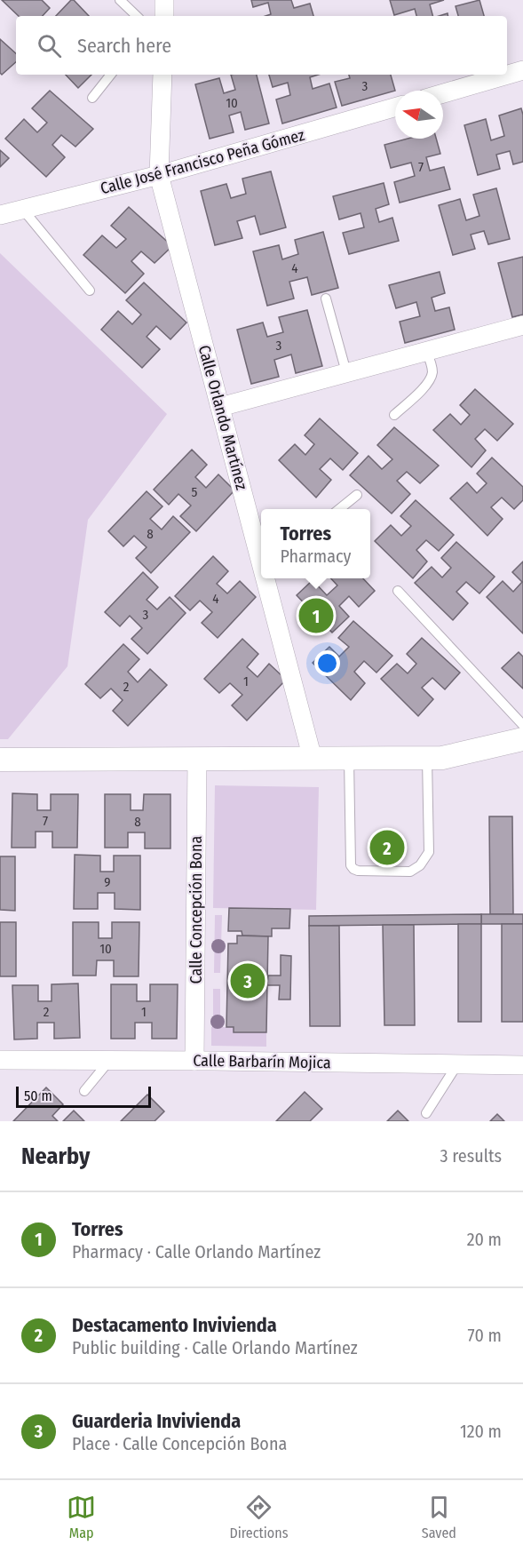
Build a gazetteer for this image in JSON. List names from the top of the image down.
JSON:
{
  "streets": {
    "street": [
      "Calle José Francisco Peña Gómez",
      "Calle Orlando Martínez",
      "Calle Concepción Bona",
      "Calle Barbarín Mojica"
    ]
  },
  "crossings": [
    ["Calle José Francisco Peña Gómez", "Calle Orlando Martínez"],
    ["Calle Concepción Bona", "Calle Barbarín Mojica"]
  ],
  "house_numbers": [
    "3",
    "10",
    "7",
    "4",
    "3",
    "5",
    "8",
    "4",
    "3",
    "1",
    "2",
    "7",
    "8",
    "9",
    "10",
    "2",
    "1"
  ],
  "scale_bar": "50 m",
  "north": "left",
  "page": {
    "search": "Search here",
    "popup": ["Torres", "Pharmacy"],
    "pins": ["1", "2", "3"],
    "scale": "50 m",
    "heading": ["Nearby", "3 results"],
    "list": [
      {
        "mark": "1",
        "name": "Torres",
        "note": "Pharmacy · Calle Orlando Martínez",
        "value": "20 m"
      },
      {
        "mark": "2",
        "name": "Destacamento Invivienda",
        "note": "Public building · Calle Orlando Martínez",
        "value": "70 m"
      },
      {
        "mark": "3",
        "name": "Guarderia Invivienda",
        "note": "Place · Calle Concepción Bona",
        "value": "120 m"
      }
    ],
    "nav": ["Map", "Directions", "Saved"]
  }
}
